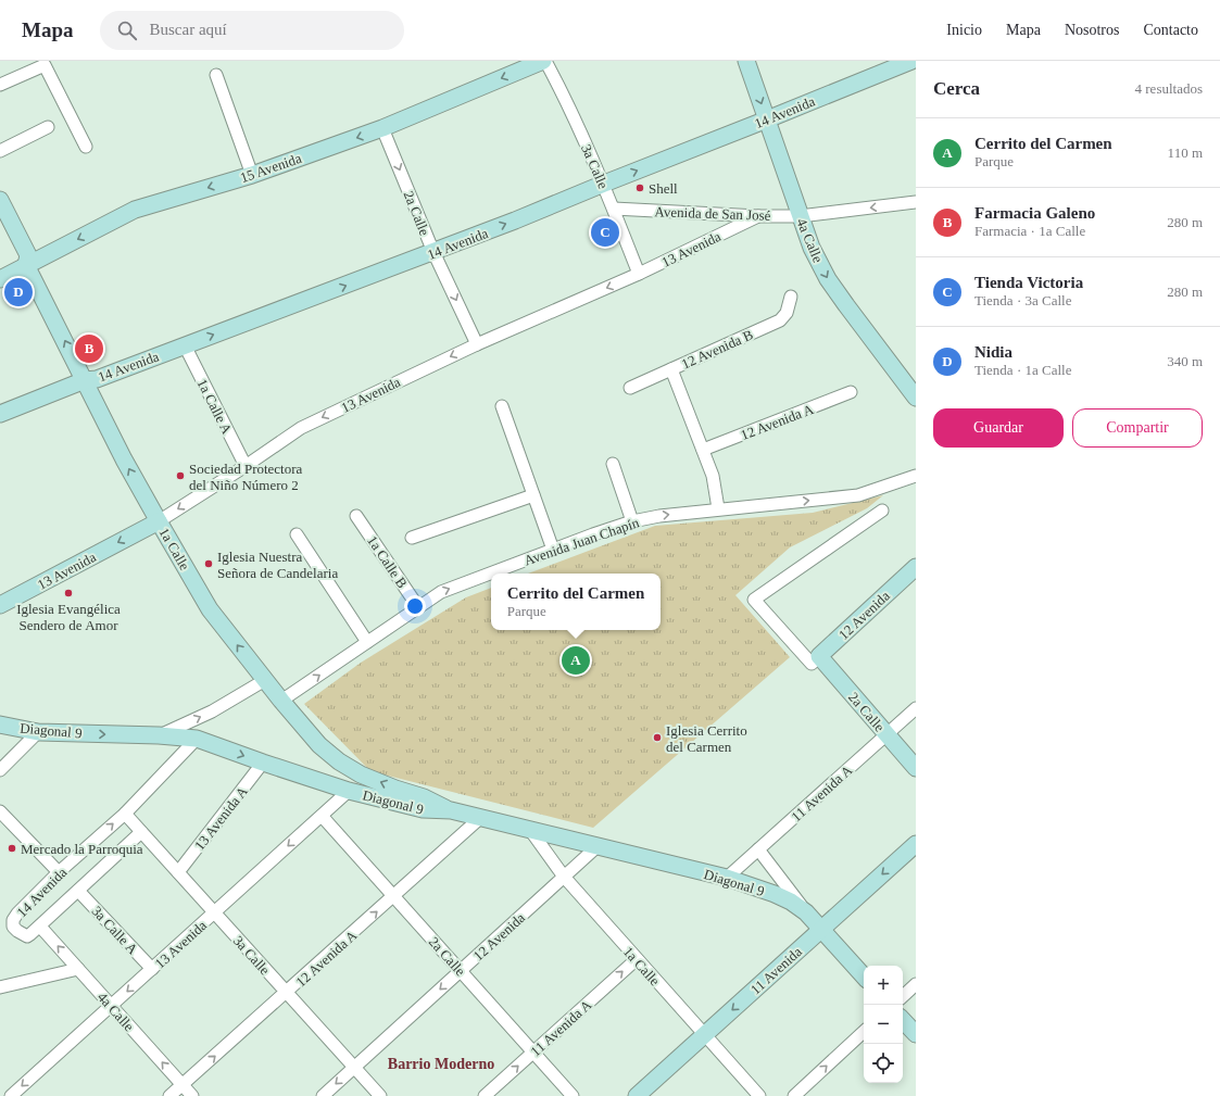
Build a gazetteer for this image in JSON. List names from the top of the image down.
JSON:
{
  "streets": {
    "street": [
      "14 Avenida",
      "3a Calle",
      "15 Avenida",
      "2a Calle",
      "Avenida de San José",
      "4a Calle",
      "13 Avenida",
      "12 Avenida B",
      "1a Calle A",
      "12 Avenida A",
      "Avenida Juan Chapín",
      "1a Calle",
      "1a Calle B",
      "12 Avenida",
      "Diagonal 9",
      "11 Avenida A",
      "13 Avenida A",
      "3a Calle A",
      "11 Avenida"
    ]
  },
  "crossings": [
    ["14 Avenida", "3a Calle"],
    ["14 Avenida", "2a Calle"],
    ["14 Avenida", "4a Calle"],
    ["14 Avenida", "1a Calle A"],
    ["14 Avenida", "1a Calle"],
    ["14 Avenida", "Diagonal 9"],
    ["14 Avenida", "3a Calle A"],
    ["3a Calle", "15 Avenida"],
    ["3a Calle", "Avenida de San José"],
    ["3a Calle", "13 Avenida"],
    ["3a Calle", "12 Avenida A"],
    ["3a Calle", "12 Avenida"],
    ["3a Calle", "13 Avenida A"],
    ["15 Avenida", "2a Calle"],
    ["15 Avenida", "1a Calle"],
    ["2a Calle", "13 Avenida"],
    ["2a Calle", "12 Avenida A"],
    ["2a Calle", "12 Avenida"],
    ["2a Calle", "11 Avenida A"],
    ["Avenida de San José", "4a Calle"],
    ["Avenida de San José", "13 Avenida"],
    ["4a Calle", "13 Avenida"],
    ["4a Calle", "12 Avenida A"],
    ["13 Avenida", "1a Calle A"],
    ["13 Avenida", "1a Calle"],
    ["13 Avenida", "Diagonal 9"],
    ["13 Avenida", "3a Calle A"],
    ["12 Avenida A", "Diagonal 9"],
    ["Avenida Juan Chapín", "1a Calle"],
    ["Avenida Juan Chapín", "1a Calle B"],
    ["1a Calle", "12 Avenida"],
    ["1a Calle", "Diagonal 9"],
    ["1a Calle", "11 Avenida A"],
    ["1a Calle", "11 Avenida"],
    ["12 Avenida", "Diagonal 9"],
    ["Diagonal 9", "11 Avenida A"],
    ["Diagonal 9", "13 Avenida A"]
  ],
  "one_way": [
    "14 Avenida",
    "15 Avenida",
    "Avenida de San José",
    "13 Avenida",
    "12 Avenida A",
    "Avenida Juan Chapín",
    "1a Calle",
    "12 Avenida",
    "11 Avenida A"
  ],
  "districts": ["Barrio Moderno"],
  "places": [
    "Shell",
    "Sociedad Protectora del Niño Número 2",
    "Iglesia Nuestra Señora de Candelaria",
    "Iglesia Evangélica Sendero de Amor",
    "Iglesia Cerrito del Carmen",
    "Mercado la Parroquia"
  ],
  "page": {
    "header": "Mapa",
    "search": "Buscar aquí",
    "nav": [
      "Inicio",
      "Mapa",
      "Nosotros",
      "Contacto"
    ],
    "heading": ["Cerca", "4 resultados"],
    "list": [
      {
        "mark": "A",
        "name": "Cerrito del Carmen",
        "note": "Parque",
        "value": "110 m"
      },
      {
        "mark": "B",
        "name": "Farmacia Galeno",
        "note": "Farmacia · 1a Calle",
        "value": "280 m"
      },
      {
        "mark": "C",
        "name": "Tienda Victoria",
        "note": "Tienda · 3a Calle",
        "value": "280 m"
      },
      {
        "mark": "D",
        "name": "Nidia",
        "note": "Tienda · 1a Calle",
        "value": "340 m"
      }
    ],
    "pins": [
      "C",
      "D",
      "B",
      "A"
    ],
    "buttons": ["Guardar", "Compartir"],
    "popup": ["Cerrito del Carmen", "Parque"],
    "map_buttons": ["+", "−"]
  }
}
